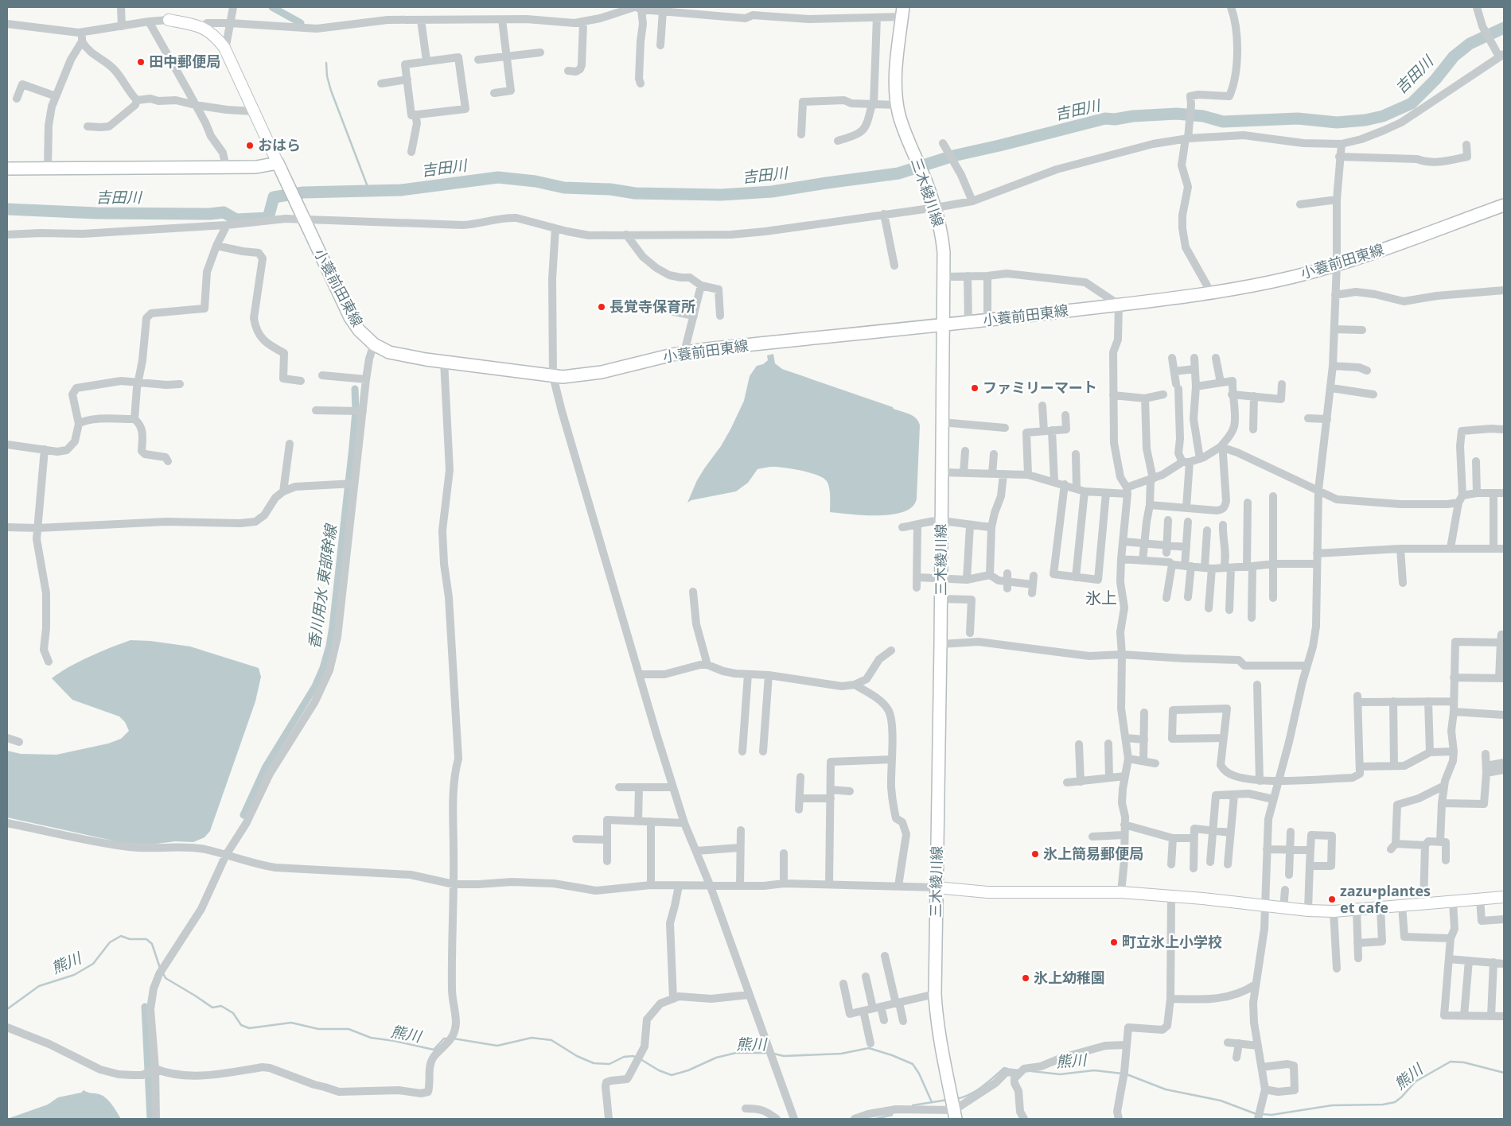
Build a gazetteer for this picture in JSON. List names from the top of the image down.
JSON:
{
  "streets": {
    "main road": ["三木綾川線", "小蓑前田東線"]
  },
  "crossings": [
    ["三木綾川線", "小蓑前田東線"]
  ],
  "districts": ["氷上"],
  "water": ["吉田川", "香川用水 東部幹線", "熊川"],
  "places": [
    "田中郵便局",
    "おはら",
    "長覚寺保育所",
    "ファミリーマート",
    "氷上簡易郵便局",
    "zazu•plantes et cafe",
    "町立氷上小学校",
    "氷上幼稚園"
  ]
}
